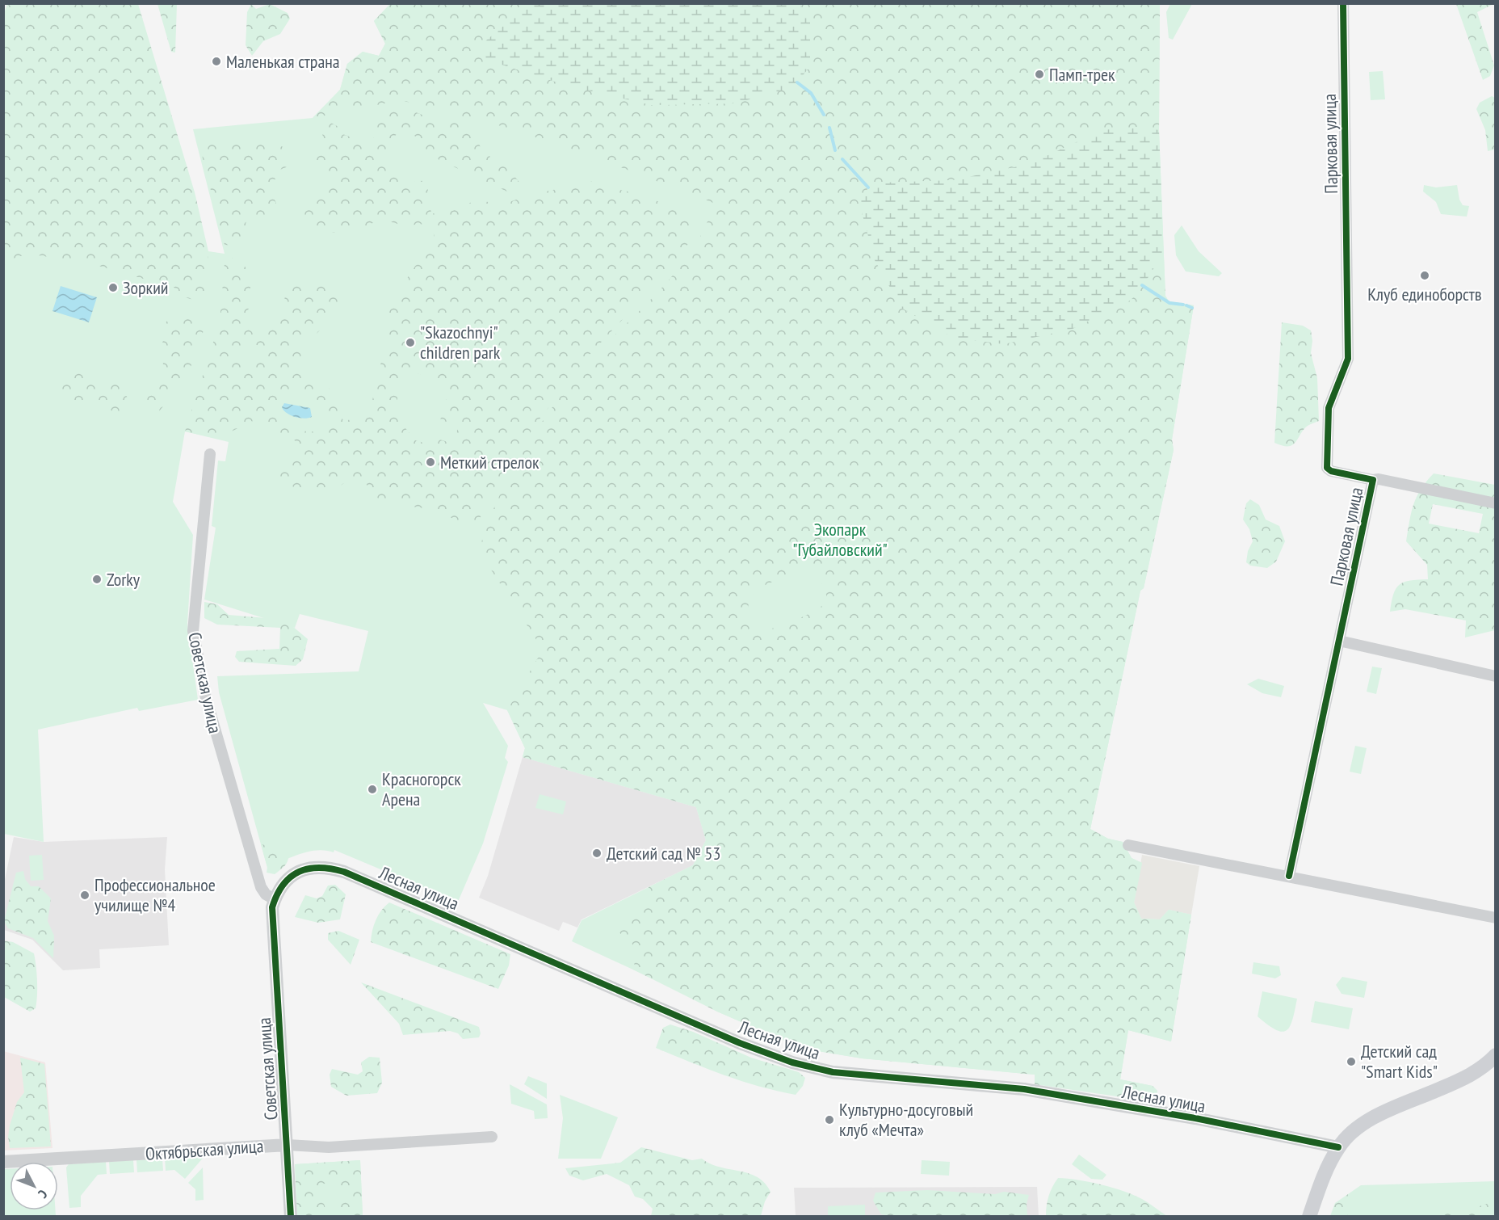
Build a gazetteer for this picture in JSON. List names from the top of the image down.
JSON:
{
  "streets": {
    "street": [
      "Парковая улица",
      "Советская улица",
      "Лесная улица",
      "Октябрьская улица"
    ]
  },
  "crossings": [
    ["Советская улица", "Лесная улица"],
    ["Советская улица", "Октябрьская улица"]
  ],
  "parks": ["Экопарк \"Губайловский\""],
  "places": [
    "Маленькая страна",
    "Памп-трек",
    "Клуб единоборств",
    "Зоркий",
    "\"Skazochnyi\" children park",
    "Меткий стрелок",
    "Zorky",
    "Красногорск Арена",
    "Детский сад № 53",
    "Профессиональное училище №4",
    "Детский сад \"Smart Kids\"",
    "Культурно-досуговый клуб «Мечта»"
  ],
  "north": "bottom right"
}
